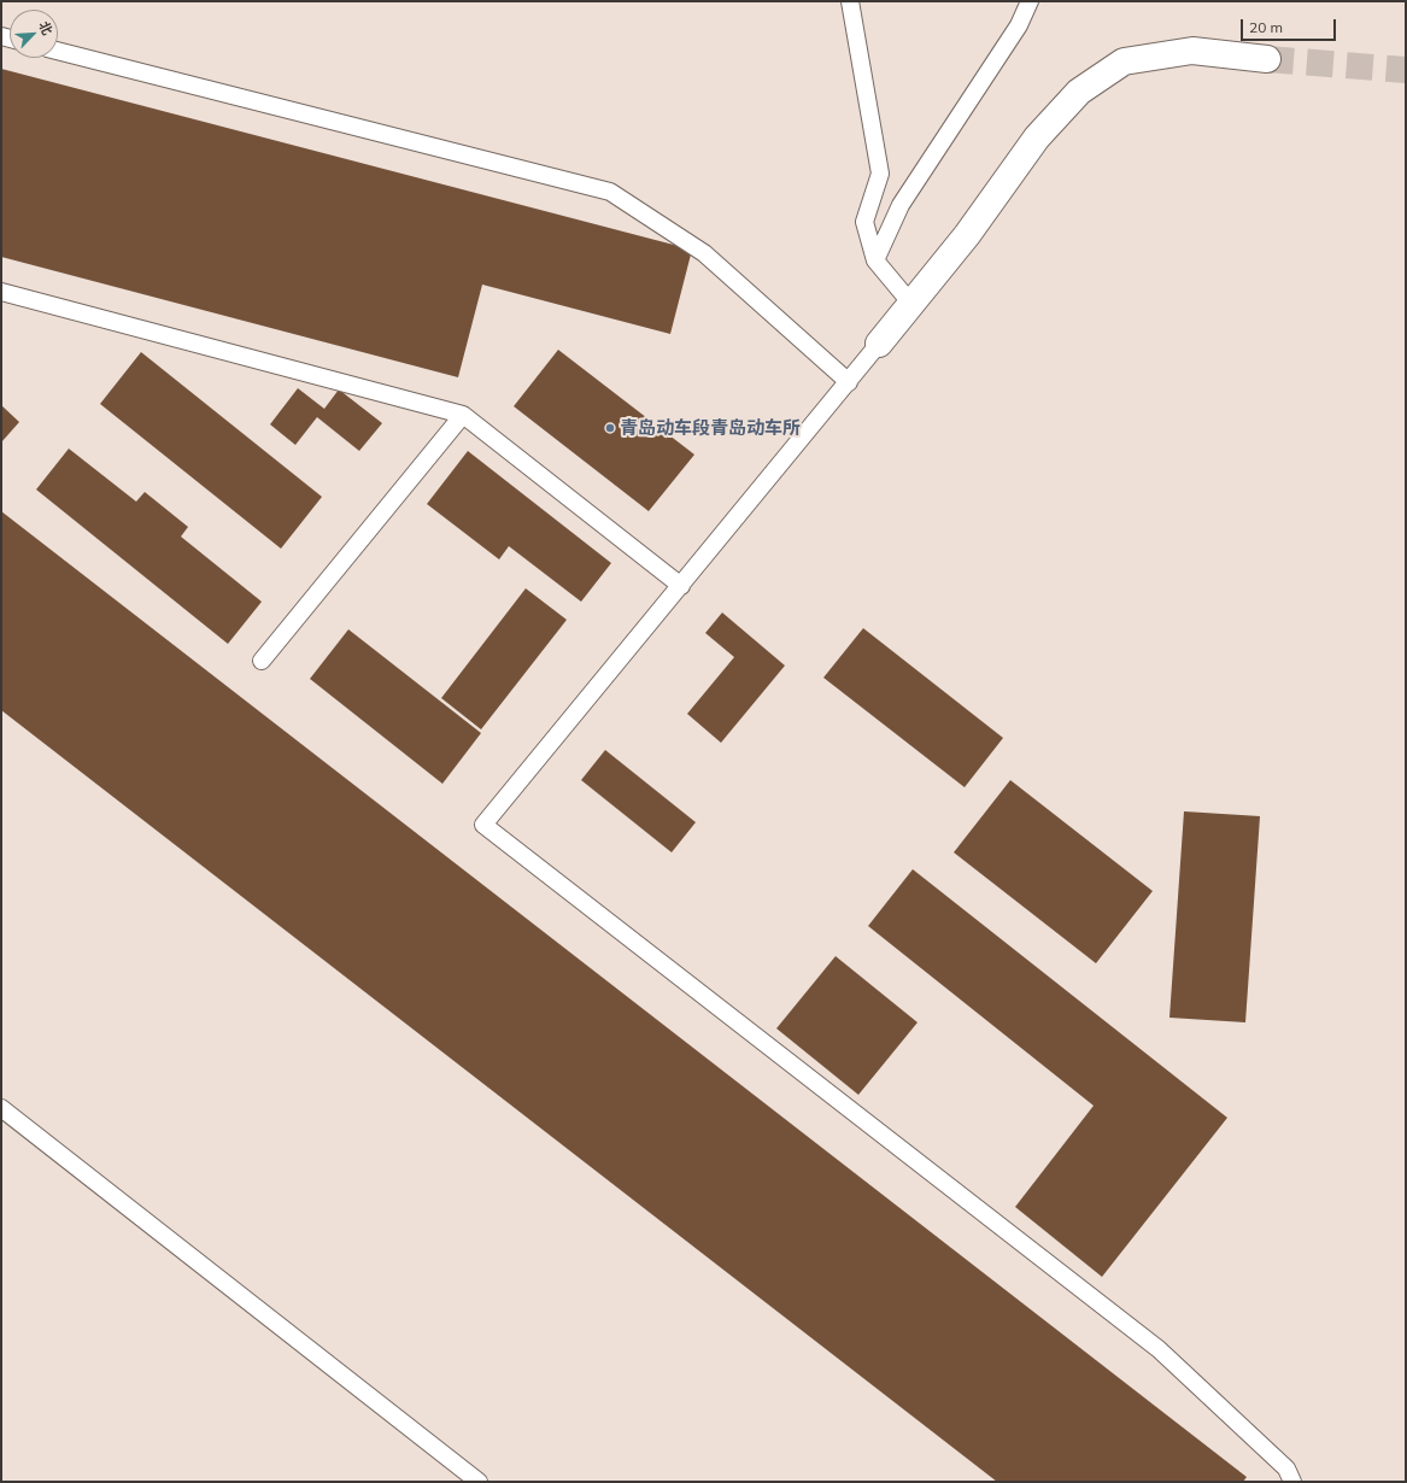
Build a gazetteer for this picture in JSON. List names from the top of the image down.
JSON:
{
  "places": ["青岛动车段青岛动车所"],
  "scale_bar": "20 m",
  "north": "top right"
}
